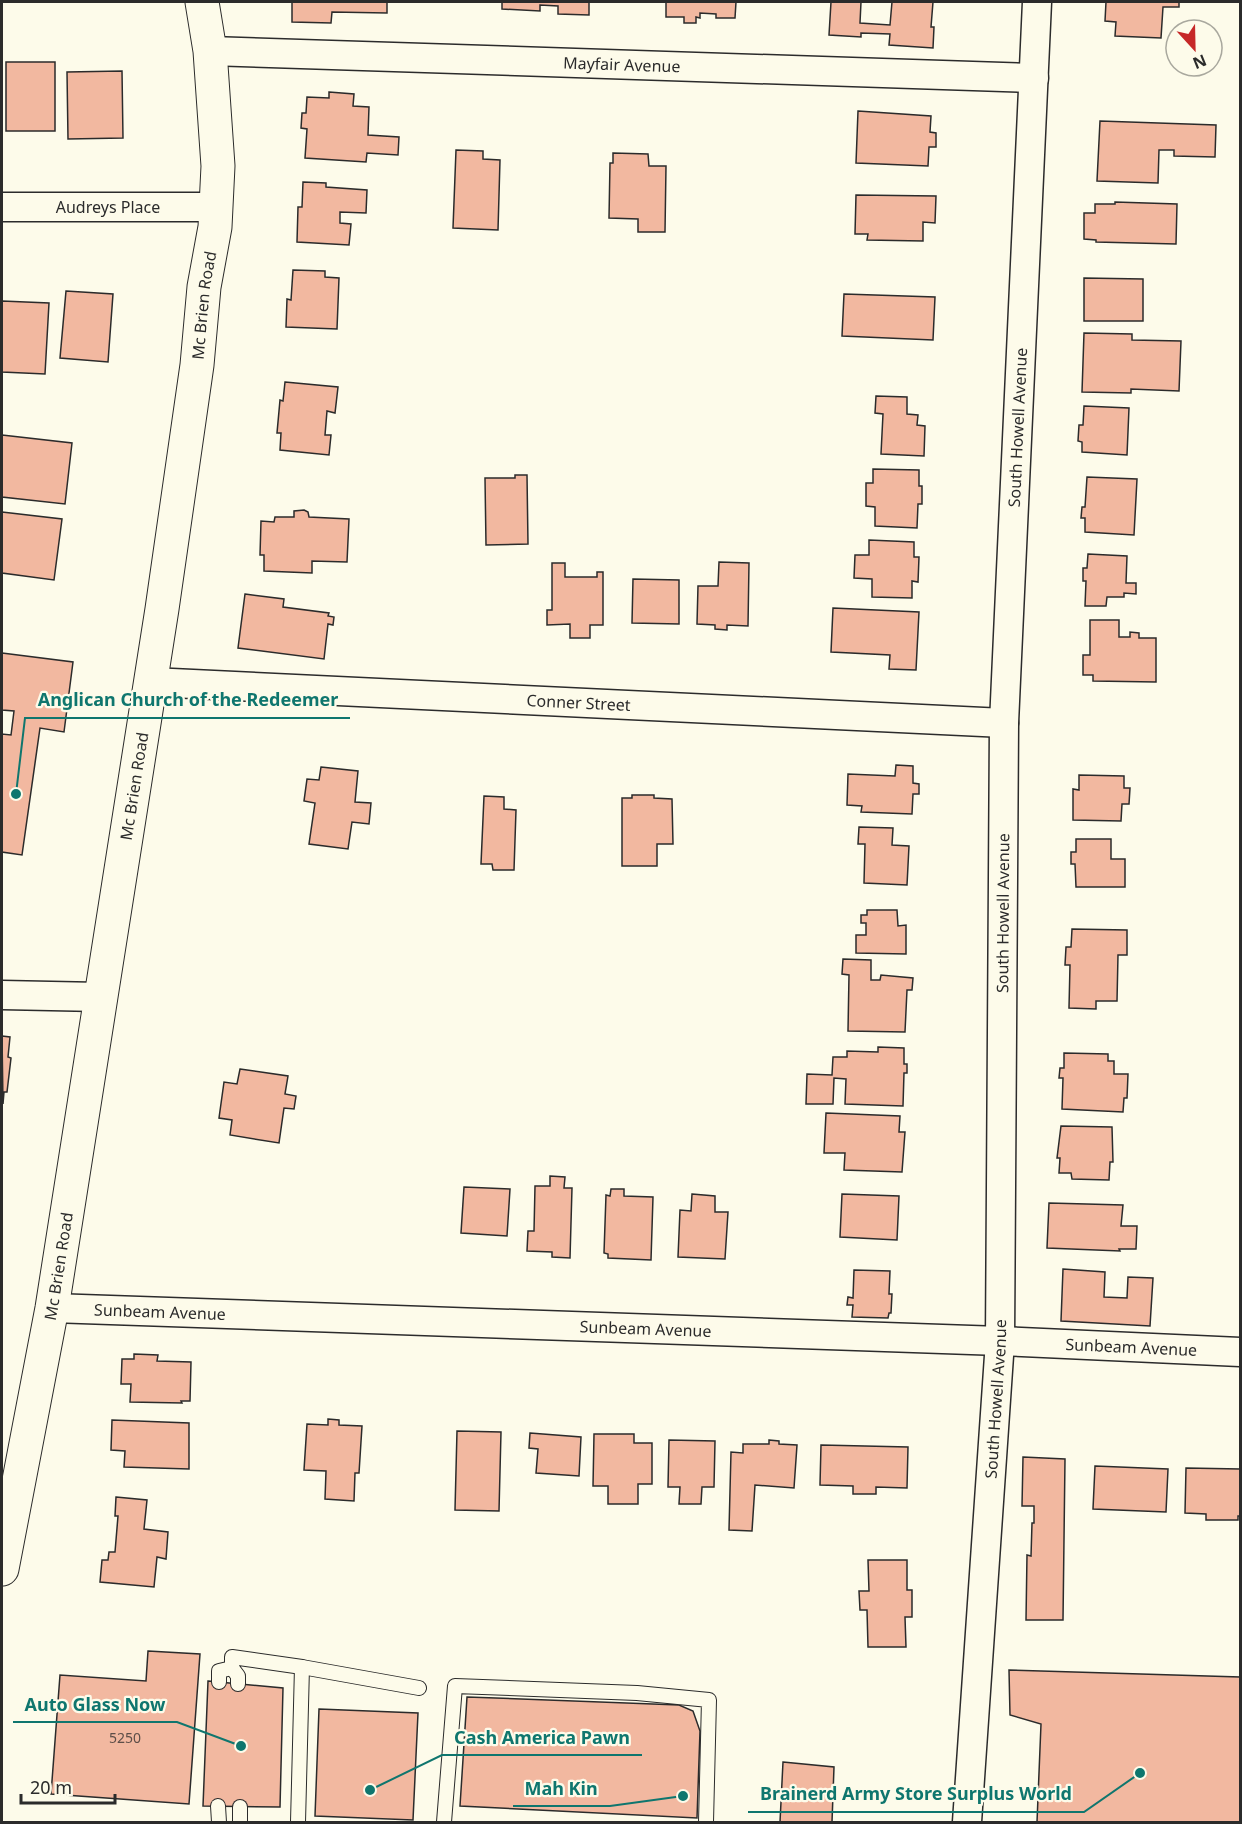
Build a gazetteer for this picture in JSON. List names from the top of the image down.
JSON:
{
  "streets": {
    "street": [
      "Mayfair Avenue",
      "Audreys Place",
      "Mc Brien Road",
      "South Howell Avenue",
      "Conner Street",
      "Sunbeam Avenue"
    ]
  },
  "crossings": [
    ["Mayfair Avenue", "Mc Brien Road"],
    ["Mayfair Avenue", "South Howell Avenue"],
    ["Audreys Place", "Mc Brien Road"],
    ["Mc Brien Road", "Conner Street"],
    ["Mc Brien Road", "Sunbeam Avenue"],
    ["South Howell Avenue", "Conner Street"],
    ["South Howell Avenue", "Sunbeam Avenue"]
  ],
  "places": [
    "Anglican Church of the Redeemer",
    "Auto Glass Now",
    "Brainerd Army Store Surplus World",
    "Cash America Pawn",
    "Mah Kin"
  ],
  "house_numbers": ["5250"],
  "scale_bar": "20 m",
  "north": "bottom"
}
